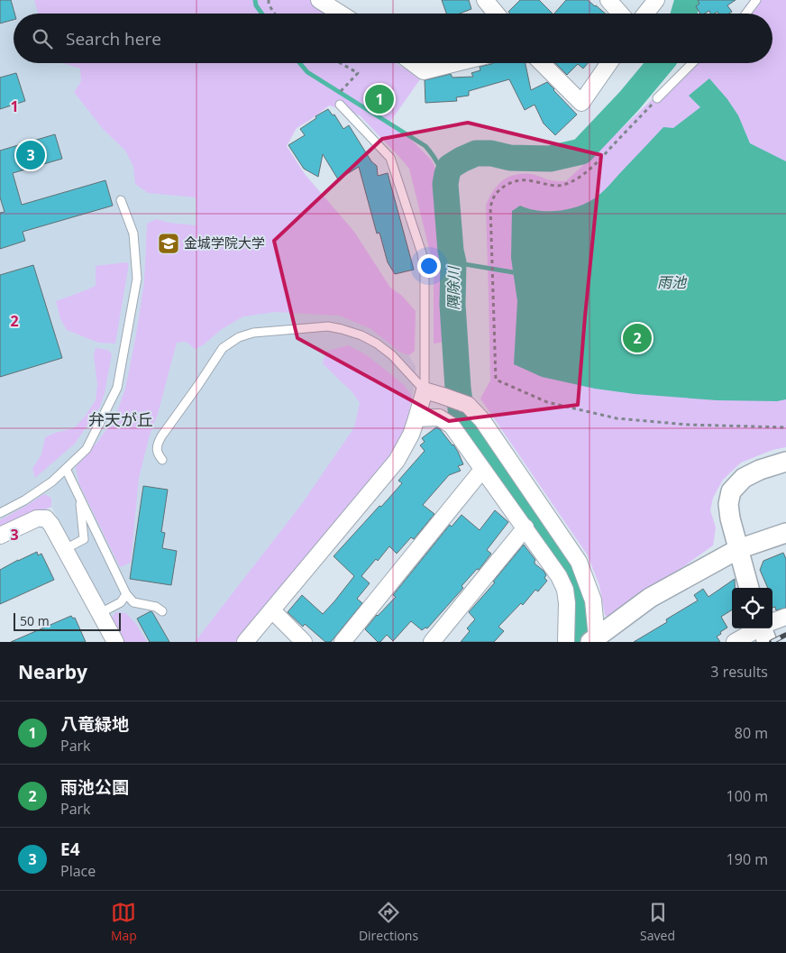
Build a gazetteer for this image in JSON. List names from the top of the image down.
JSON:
{
  "districts": ["弁天が丘"],
  "water": ["雨池", "隅除川"],
  "places": {
    "school or university": ["金城学院大学"]
  },
  "scale_bar": "50 m",
  "page": {
    "search": "Search here",
    "pins": ["1", "3", "2"],
    "scale": "50 m",
    "heading": ["Nearby", "3 results"],
    "list": [
      {
        "mark": "1",
        "name": "八竜緑地",
        "note": "Park",
        "value": "80 m"
      },
      {
        "mark": "2",
        "name": "雨池公園",
        "note": "Park",
        "value": "100 m"
      },
      {
        "mark": "3",
        "name": "E4",
        "note": "Place",
        "value": "190 m"
      }
    ],
    "nav": ["Map", "Directions", "Saved"]
  },
  "grid": {
    "rows": ["1", "2", "3"]
  }
}
